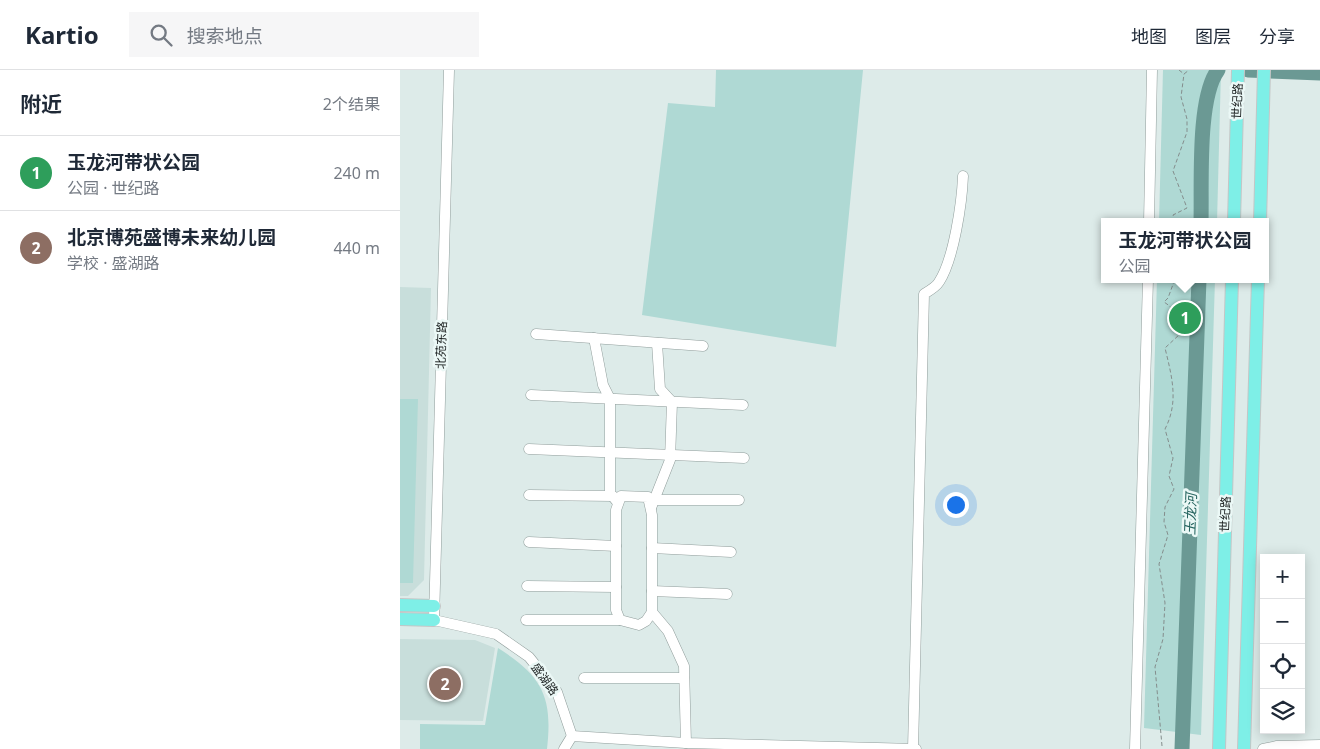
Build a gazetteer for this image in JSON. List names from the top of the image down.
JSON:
{
  "streets": {
    "main road": ["世纪路", "盛湖路"],
    "street": ["北苑东路"]
  },
  "crossings": [
    ["北苑东路", "盛湖路"]
  ],
  "water": ["玉龙河"],
  "page": {
    "header": "Kartio",
    "search": "搜索地点",
    "nav": ["地图", "图层", "分享"],
    "heading": ["附近", "2个结果"],
    "list": [
      {
        "mark": "1",
        "name": "玉龙河带状公园",
        "note": "公园 · 世纪路",
        "value": "240 m"
      },
      {
        "mark": "2",
        "name": "北京博苑盛博未来幼儿园",
        "note": "学校 · 盛湖路",
        "value": "440 m"
      }
    ],
    "popup": ["玉龙河带状公园", "公园"],
    "pins": ["1", "2"],
    "map_buttons": ["+", "−"]
  }
}
